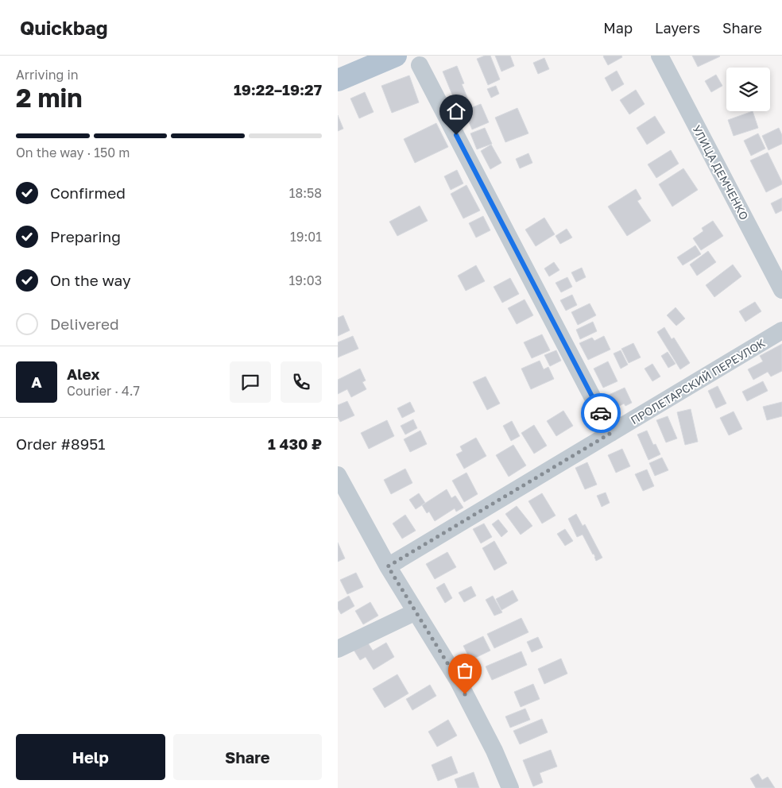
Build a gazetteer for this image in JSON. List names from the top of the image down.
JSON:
{
  "streets": {
    "street": ["УЛИЦА ДЕМЧЕНКО", "ПРОЛЕТАРСКИЙ ПЕРЕУЛОК"]
  },
  "page": {
    "header": "Quickbag",
    "nav": ["Map", "Layers", "Share"],
    "heading": ["2 min", "Arriving in", "19:22–19:27"],
    "panel": [
      "Alex",
      "Courier · 4.7",
      "Order #8951",
      "1 430 ₽"
    ],
    "bar": "On the way · 150 m",
    "list": [
      ["Confirmed", "18:58"],
      ["Preparing", "19:01"],
      ["On the way", "19:03"],
      "Delivered"
    ],
    "round": "A",
    "buttons": ["Help", "Share"]
  }
}
